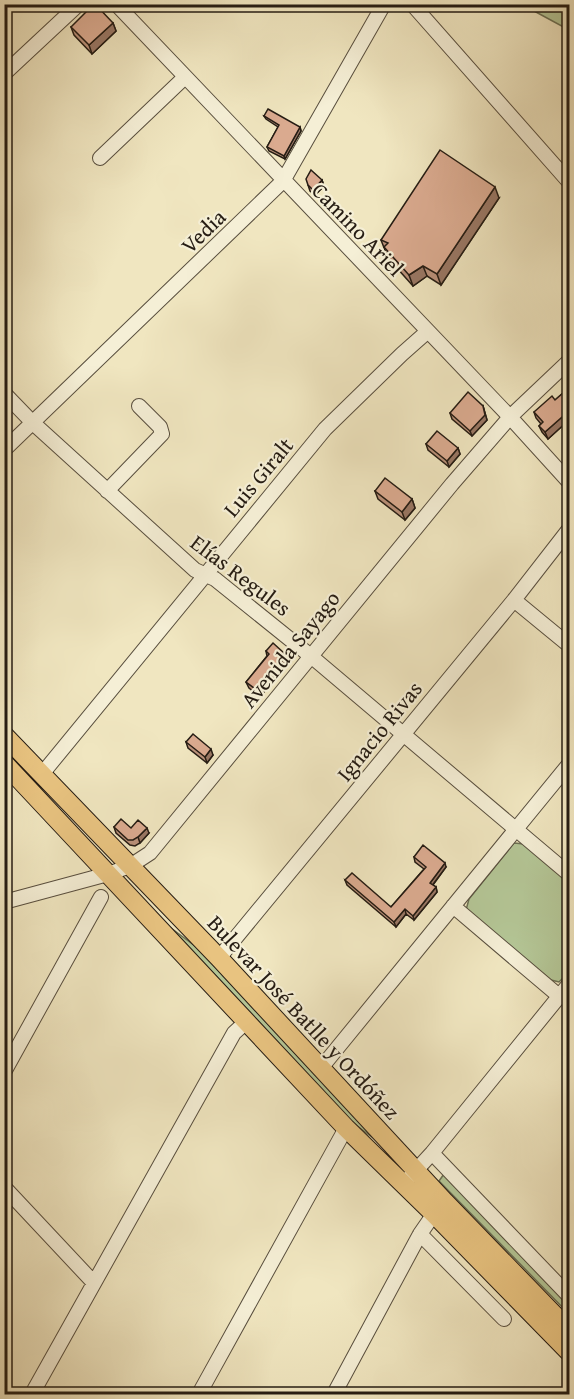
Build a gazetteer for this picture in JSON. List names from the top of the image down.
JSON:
{
  "streets": {
    "main road": ["Bulevar José Batlle y Ordóñez"],
    "street": [
      "Camino Ariel",
      "Vedia",
      "Luis Giralt",
      "Elías Regules",
      "Avenida Sayago",
      "Ignacio Rivas"
    ]
  },
  "crossings": [
    ["Camino Ariel", "Vedia"],
    ["Camino Ariel", "Luis Giralt"],
    ["Camino Ariel", "Avenida Sayago"],
    ["Vedia", "Elías Regules"],
    ["Luis Giralt", "Elías Regules"],
    ["Luis Giralt", "Bulevar José Batlle y Ordóñez"],
    ["Elías Regules", "Avenida Sayago"],
    ["Elías Regules", "Ignacio Rivas"],
    ["Avenida Sayago", "Bulevar José Batlle y Ordóñez"],
    ["Ignacio Rivas", "Bulevar José Batlle y Ordóñez"]
  ]
}
